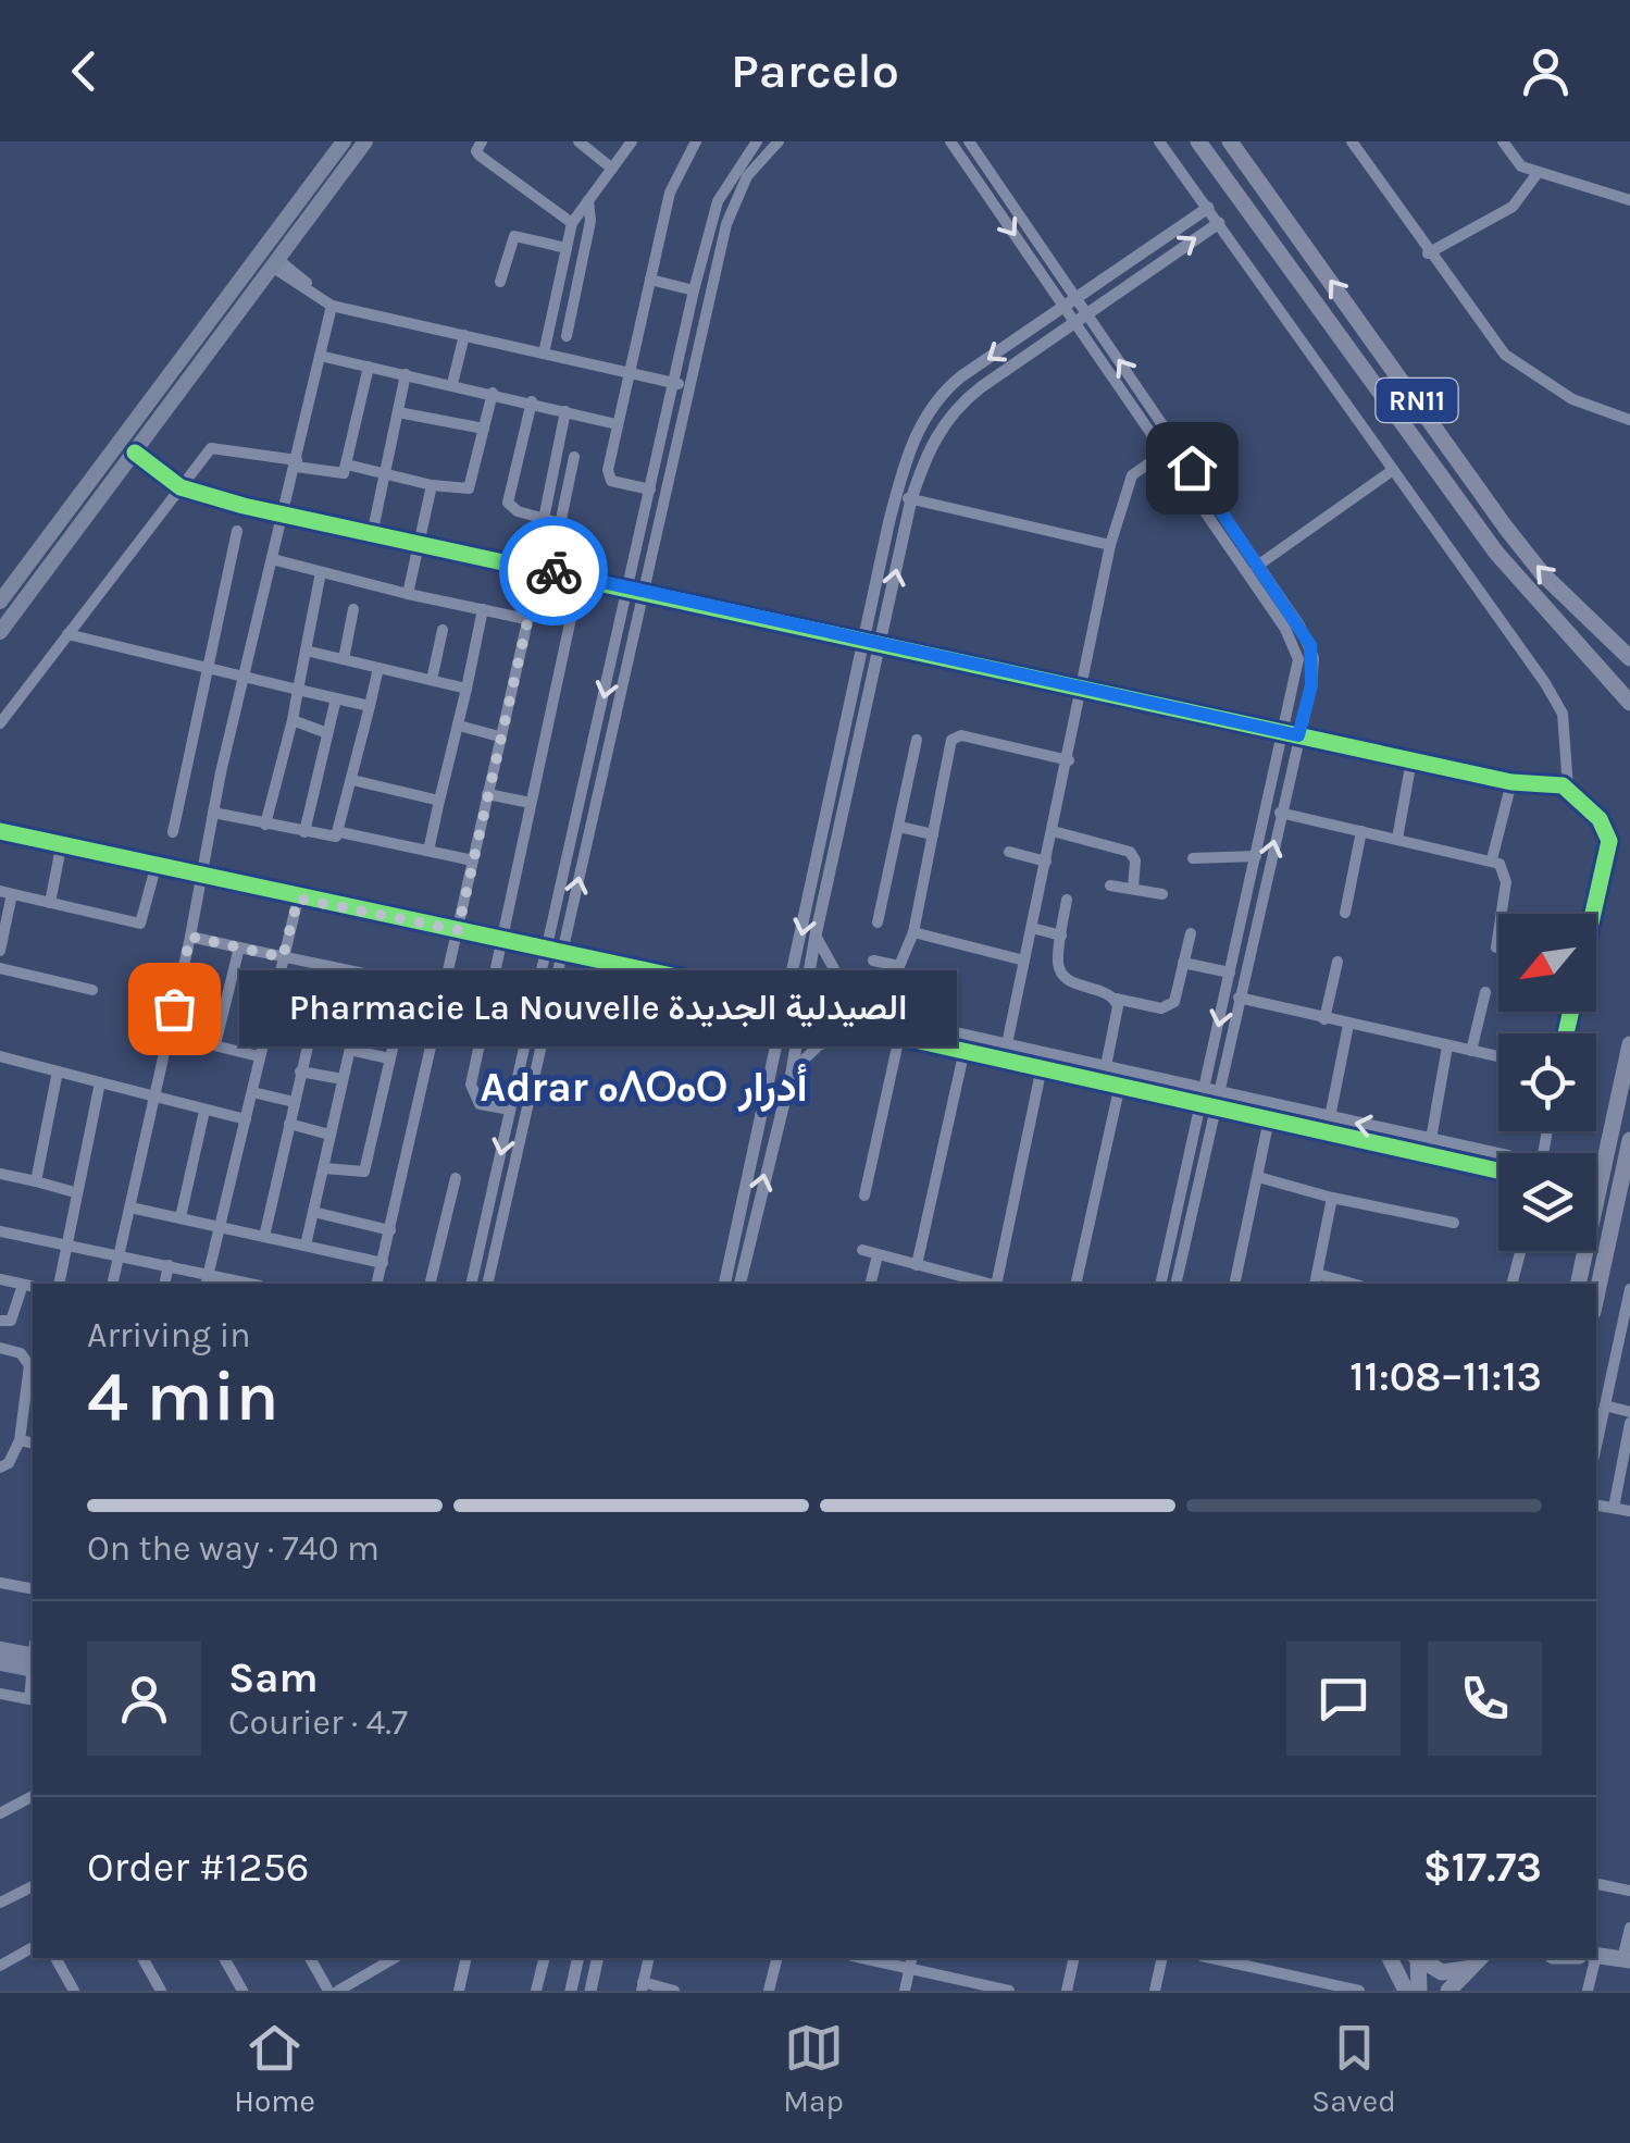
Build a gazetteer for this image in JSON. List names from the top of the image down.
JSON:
{
  "streets": {
    "highway": ["RN11"]
  },
  "districts": ["Adrar ⴰⴷⵔⴰⵔ أدرار"],
  "places": ["Pharmacie La Nouvelle الصيدلية الجديدة"],
  "north": "bottom left",
  "page": {
    "header": "Parcelo",
    "bubble": "Pharmacie La Nouvelle الصيدلية الجديدة",
    "heading": ["4 min", "Arriving in", "11:08–11:13"],
    "panel": [
      "Sam",
      "Courier · 4.7",
      "Order #1256",
      "$17.73"
    ],
    "bar": "On the way · 740 m",
    "tabs": ["Home", "Map", "Saved"]
  }
}
